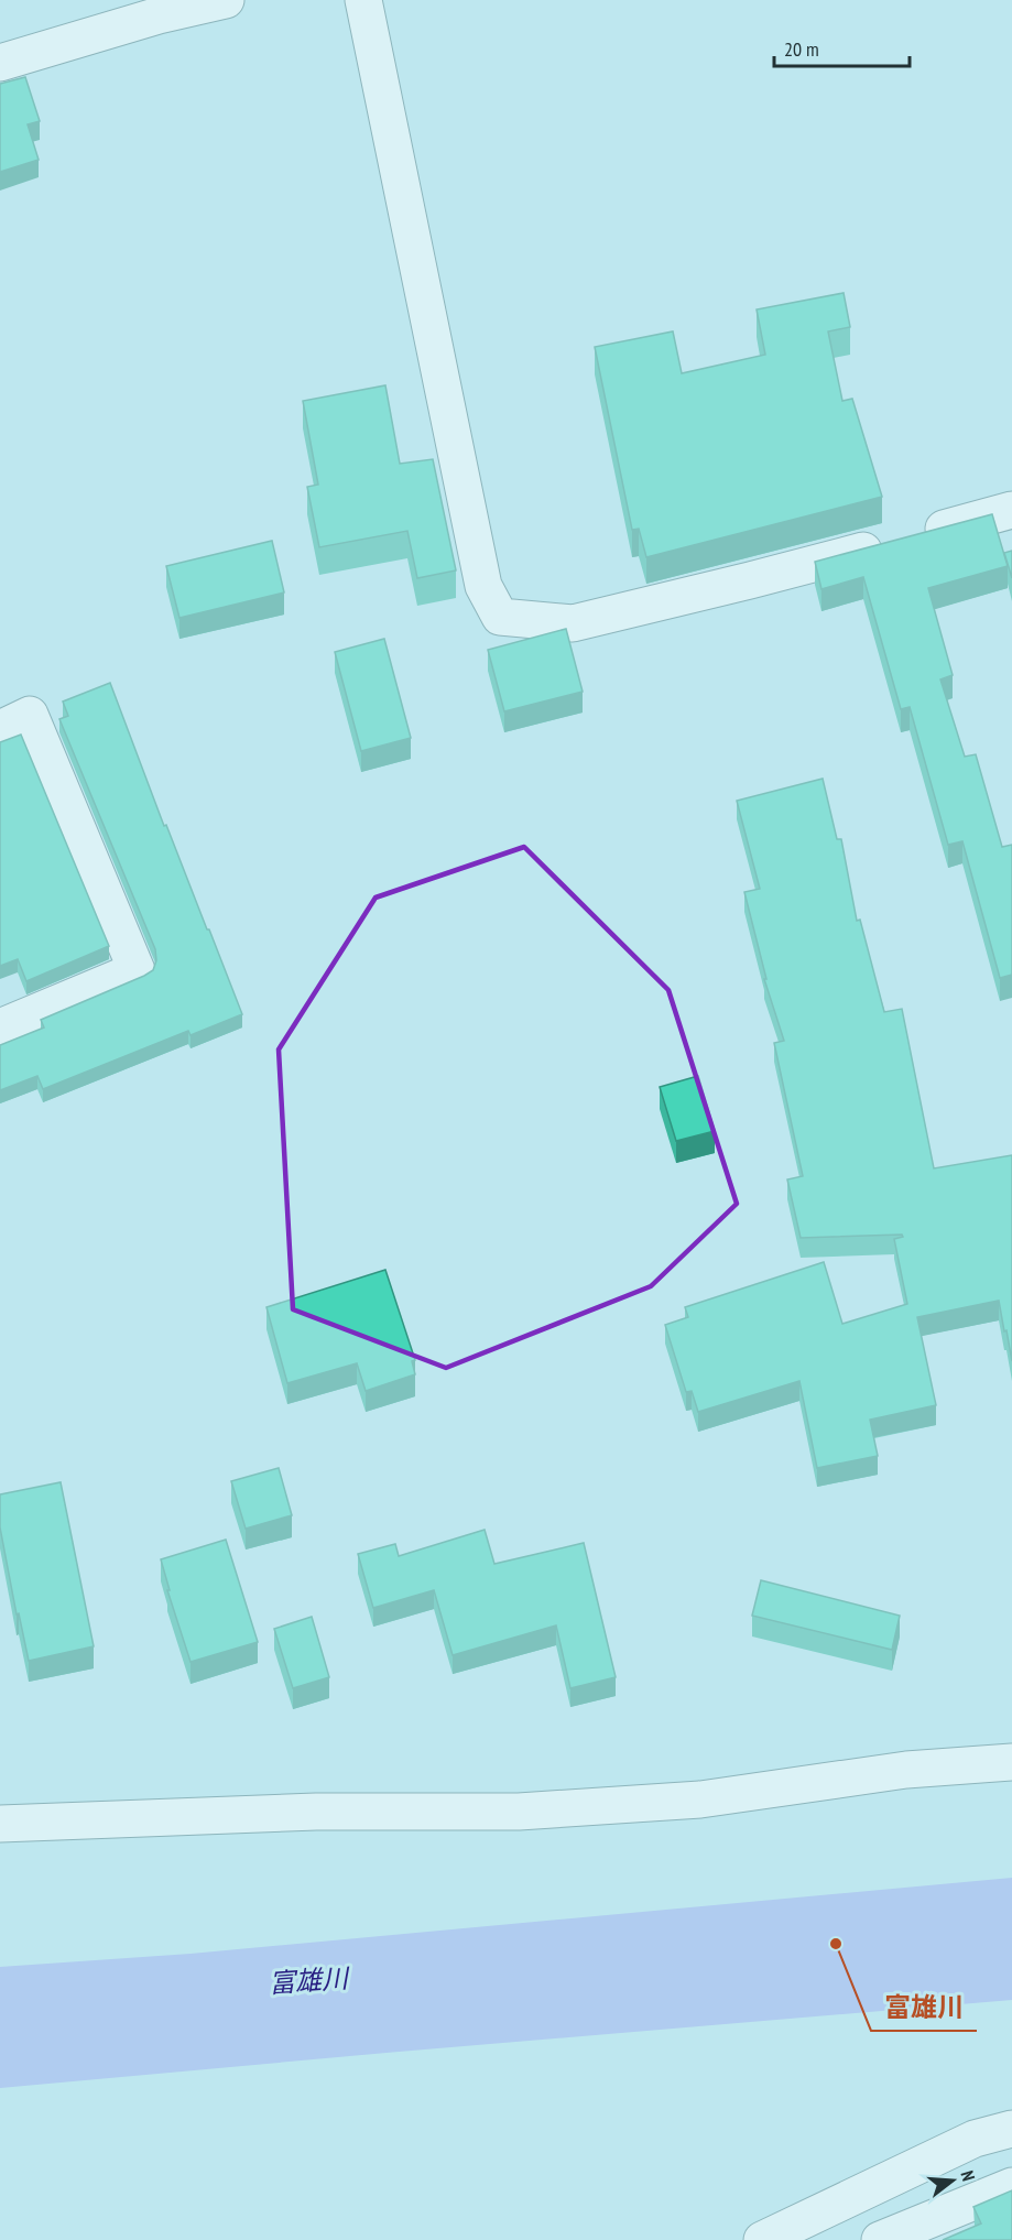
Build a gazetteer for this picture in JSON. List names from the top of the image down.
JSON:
{
  "water": ["富雄川"],
  "places": ["富雄川"],
  "scale_bar": "20 m",
  "north": "right"
}
